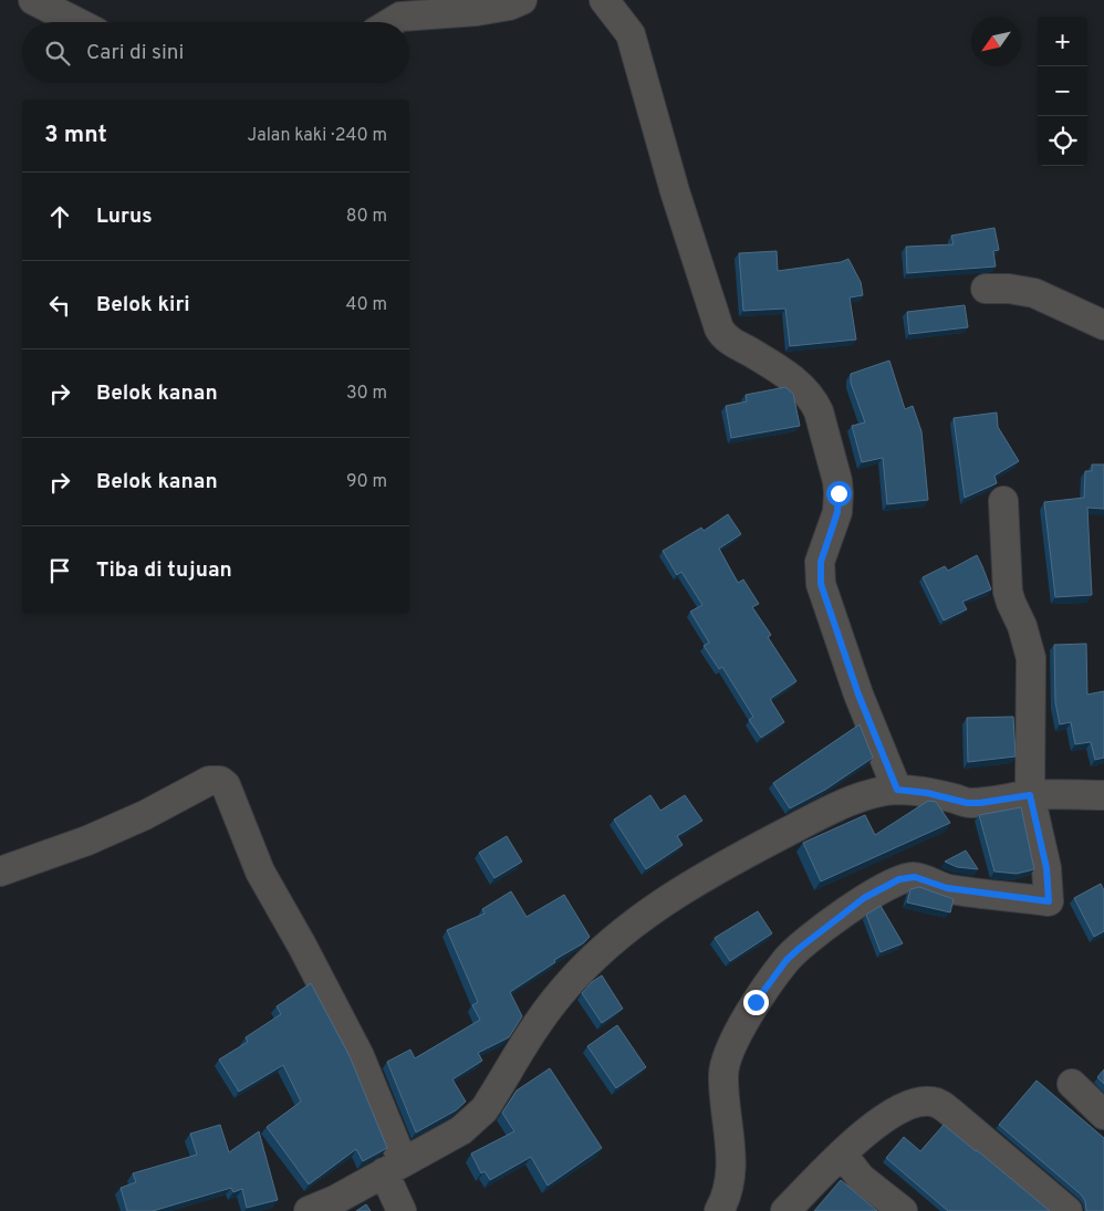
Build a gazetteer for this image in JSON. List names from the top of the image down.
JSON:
{
  "north": "bottom left",
  "page": {
    "map_buttons": ["+", "−"],
    "search": "Cari di sini",
    "heading": ["3 mnt", "Jalan kaki · 240 m"],
    "list": [
      ["Lurus", "80 m"],
      ["Belok kiri", "40 m"],
      ["Belok kanan", "30 m"],
      ["Belok kanan", "90 m"],
      "Tiba di tujuan"
    ]
  }
}
